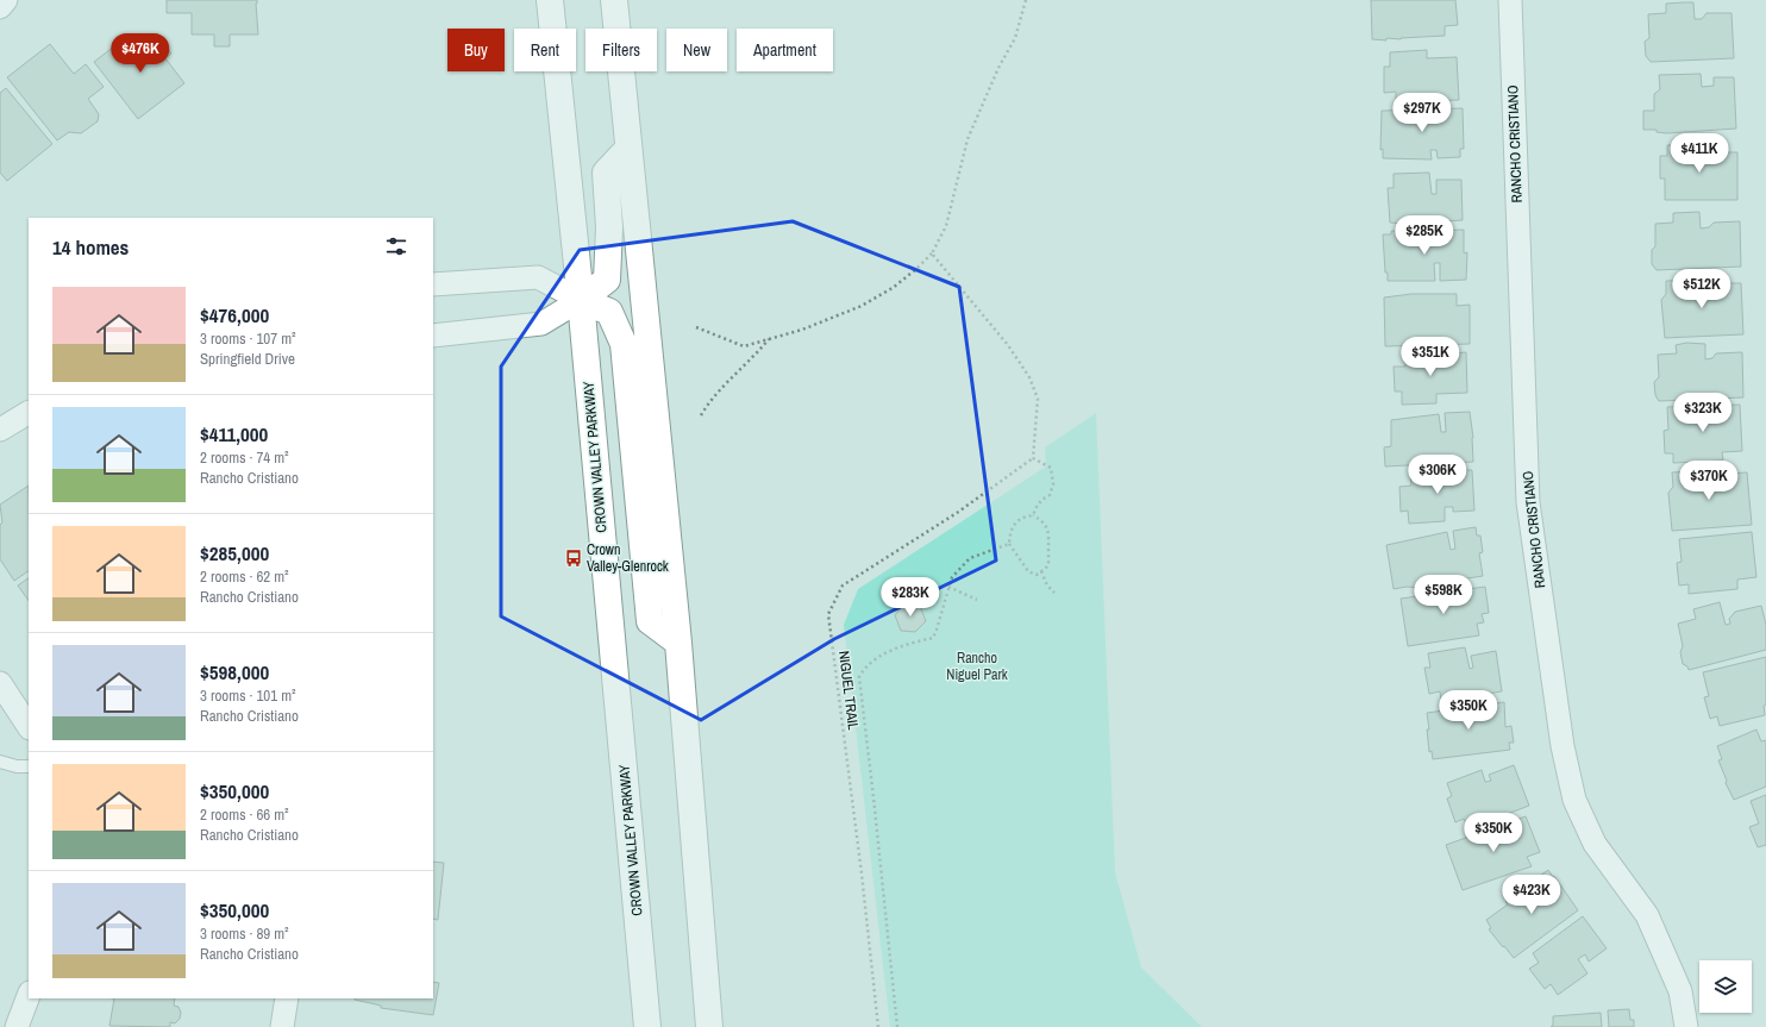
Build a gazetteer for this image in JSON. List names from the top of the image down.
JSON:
{
  "streets": {
    "main road": ["CROWN VALLEY PARKWAY"],
    "street": ["RANCHO CRISTIANO"],
    "path": ["NIGUEL TRAIL"]
  },
  "parks": ["Rancho Niguel Park"],
  "places": {
    "bus stop": ["Crown Valley-Glenrock"]
  },
  "page": {
    "chip": [
      "Buy",
      "Rent",
      "Filters",
      "New",
      "Apartment"
    ],
    "price": [
      "$476K",
      "$297K",
      "$411K",
      "$285K",
      "$512K",
      "$351K",
      "$323K",
      "$306K",
      "$370K",
      "$598K",
      "$283K",
      "$350K",
      "$350K",
      "$423K"
    ],
    "heading": "14 homes",
    "list": [
      {
        "name": "$476,000",
        "note": "3 rooms · 107 m² · Springfield Drive"
      },
      {
        "name": "$411,000",
        "note": "2 rooms · 74 m² · Rancho Cristiano"
      },
      {
        "name": "$285,000",
        "note": "2 rooms · 62 m² · Rancho Cristiano"
      },
      {
        "name": "$598,000",
        "note": "3 rooms · 101 m² · Rancho Cristiano"
      },
      {
        "name": "$350,000",
        "note": "2 rooms · 66 m² · Rancho Cristiano"
      },
      {
        "name": "$350,000",
        "note": "3 rooms · 89 m² · Rancho Cristiano"
      }
    ]
  }
}
